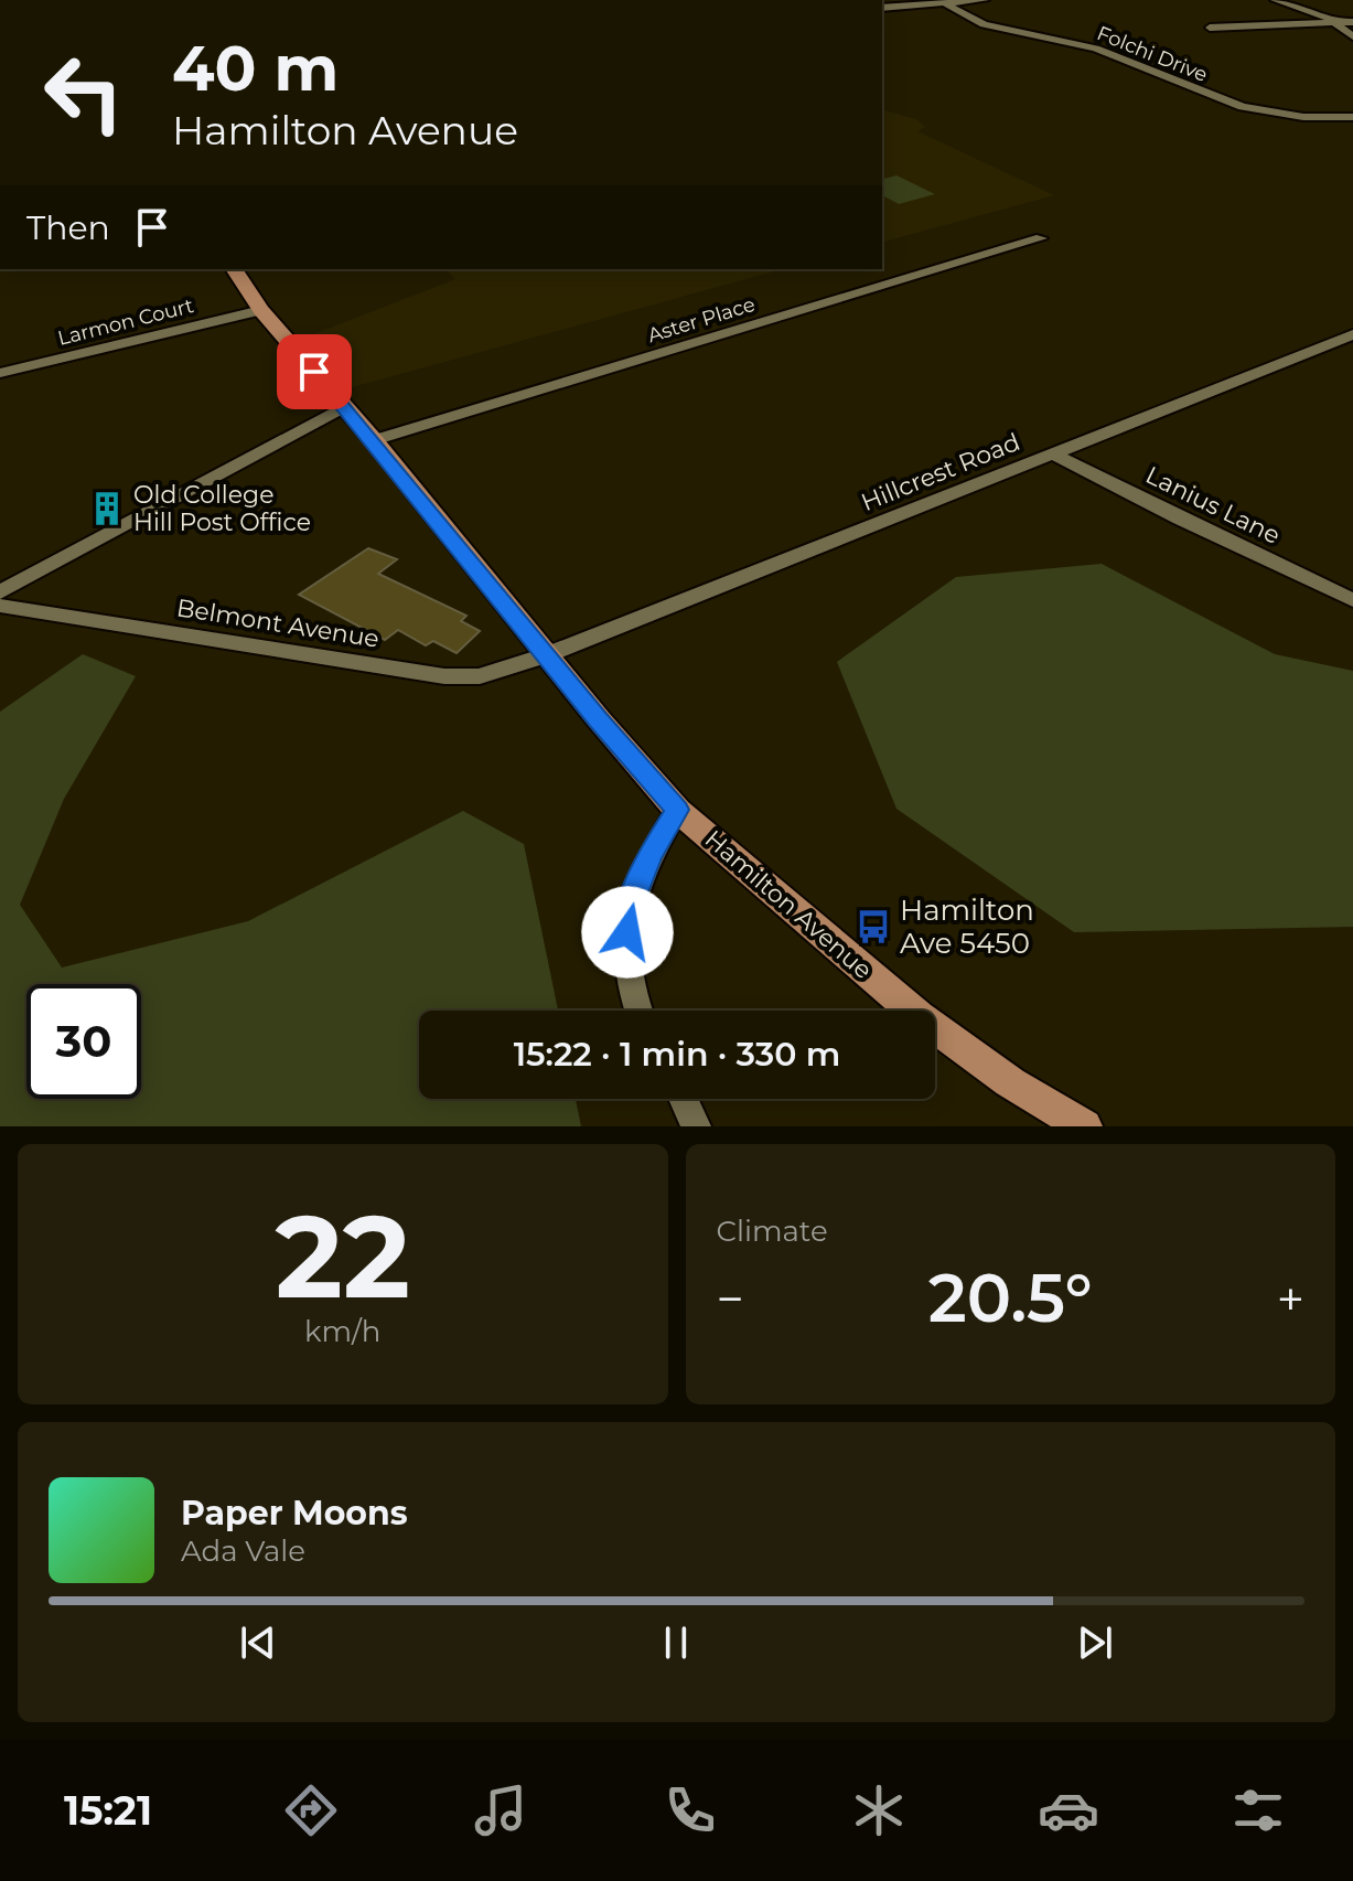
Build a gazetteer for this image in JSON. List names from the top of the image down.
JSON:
{
  "streets": {
    "main road": ["Hamilton Avenue"],
    "street": [
      "Folchi Drive",
      "Aster Place",
      "Larmon Court",
      "Hillcrest Road",
      "Lanius Lane",
      "Belmont Avenue"
    ]
  },
  "crossings": [
    ["Aster Place", "Hamilton Avenue"],
    ["Larmon Court", "Hamilton Avenue"],
    ["Hillcrest Road", "Lanius Lane"],
    ["Hillcrest Road", "Belmont Avenue"],
    ["Hillcrest Road", "Hamilton Avenue"],
    ["Belmont Avenue", "Hamilton Avenue"]
  ],
  "places": {
    "building": ["Old College Hill Post Office"],
    "bus stop": ["Hamilton Ave 5450"]
  },
  "page": {
    "turn": ["40 m", "Hamilton Avenue"],
    "then": "Then",
    "limit": "30",
    "trip": "15:22 · 1 min · 330 m",
    "tile": [
      ["22", "km/h"],
      "Climate"
    ],
    "heat": ["−", "20.5°", "+"],
    "song": ["Paper Moons", "Ada Vale"],
    "tabs": "15:21"
  }
}
